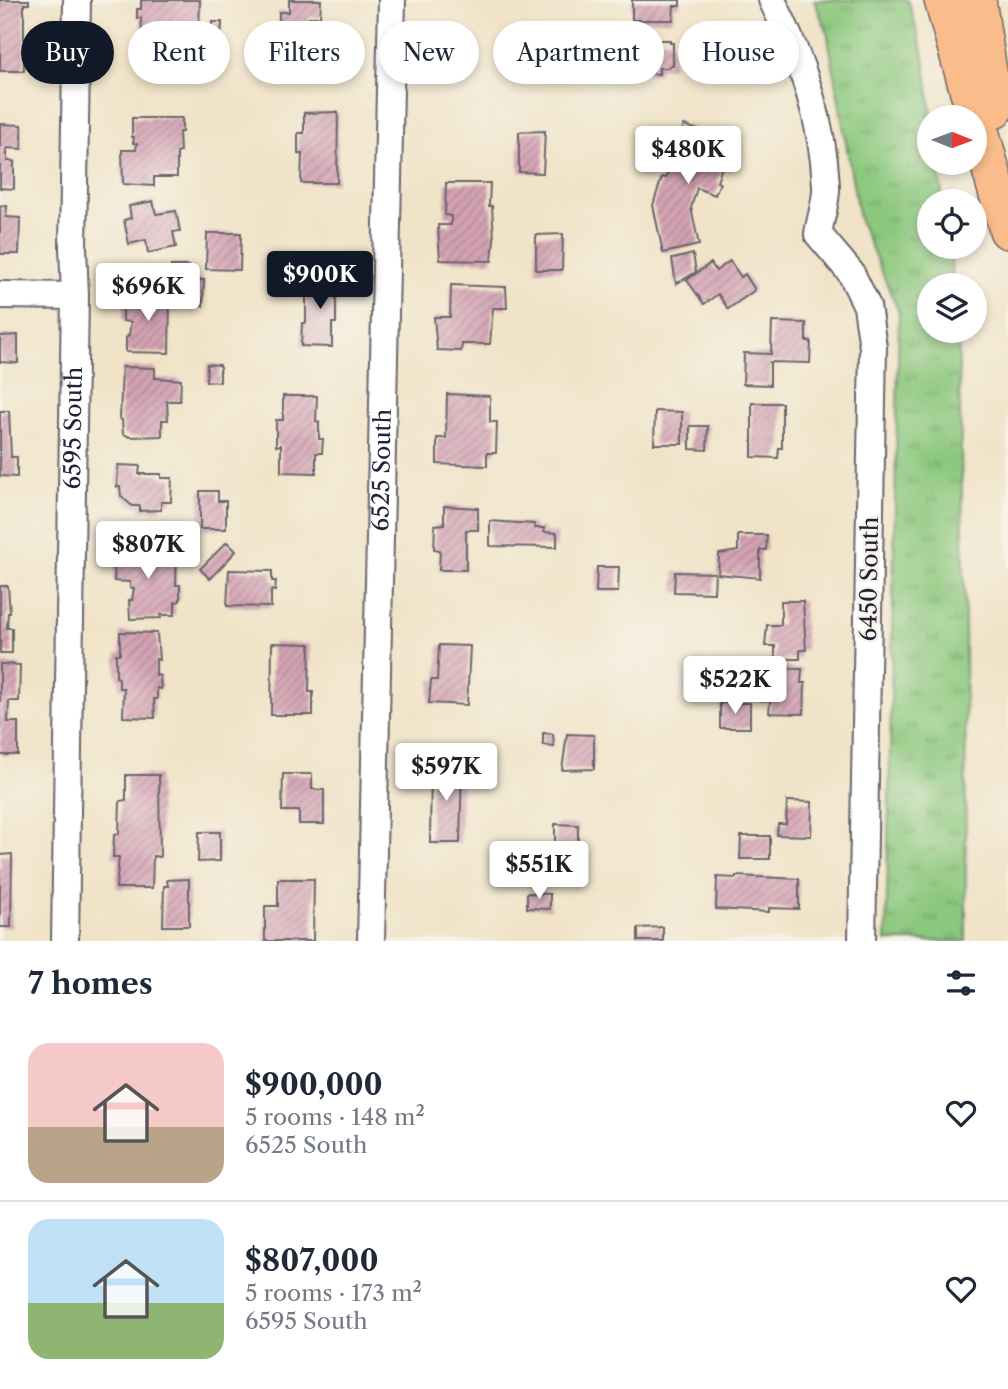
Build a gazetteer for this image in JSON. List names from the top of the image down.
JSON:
{
  "streets": {
    "street": ["6595 South", "6525 South", "6450 South"]
  },
  "north": "right",
  "page": {
    "chip": [
      "Buy",
      "Rent",
      "Filters",
      "New",
      "Apartment",
      "House"
    ],
    "price": [
      "$480K",
      "$900K",
      "$696K",
      "$807K",
      "$522K",
      "$597K",
      "$551K"
    ],
    "heading": "7 homes",
    "list": [
      {
        "name": "$900,000",
        "note": "5 rooms · 148 m² · 6525 South"
      },
      {
        "name": "$807,000",
        "note": "5 rooms · 173 m² · 6595 South"
      }
    ]
  }
}
